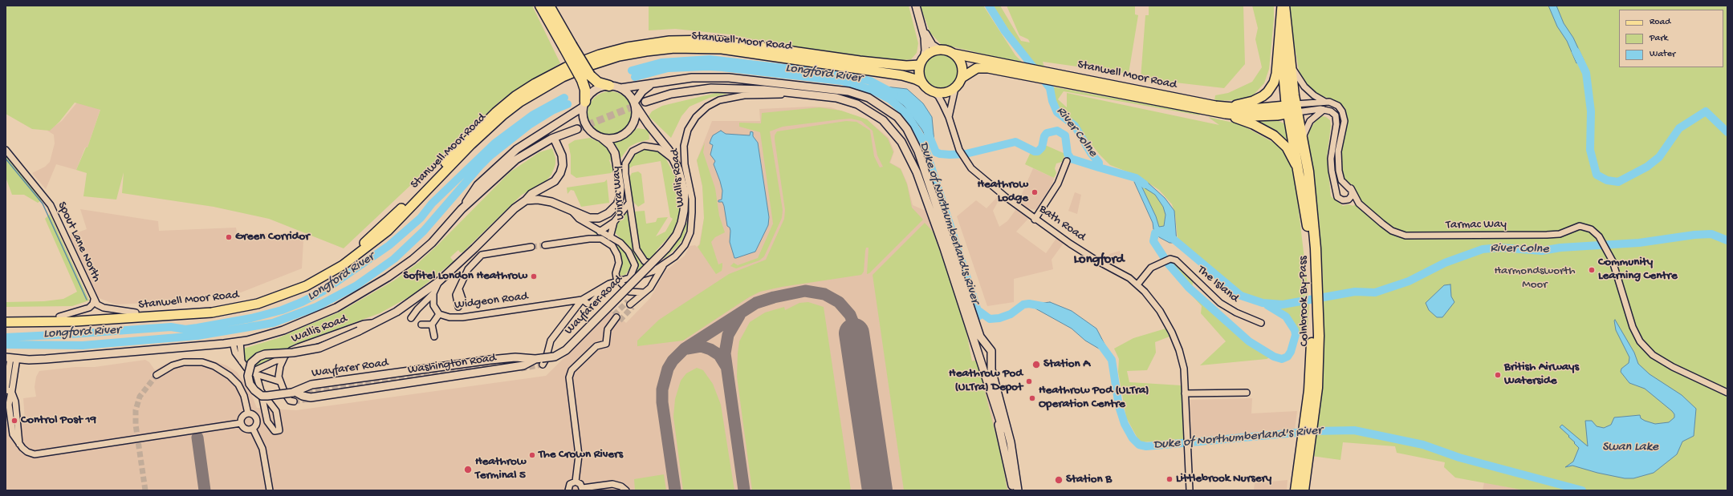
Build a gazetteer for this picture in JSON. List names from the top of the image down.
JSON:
{
  "streets": {
    "highway": ["Colnbrook By-Pass"],
    "main road": ["Stanwell Moor Road"],
    "street": [
      "Wallis Road",
      "Wirra Way",
      "Bath Road",
      "Tarmac Way",
      "Spout Lane North",
      "The Island",
      "Widgeon Road",
      "Wayfarer Road",
      "Washington Road"
    ]
  },
  "crossings": [
    ["Stanwell Moor Road", "Bath Road"],
    ["Stanwell Moor Road", "Spout Lane North"],
    ["Stanwell Moor Road", "Colnbrook By-Pass"],
    ["Wallis Road", "Wirra Way"],
    ["Wallis Road", "Widgeon Road"],
    ["Wallis Road", "Wayfarer Road"],
    ["Wallis Road", "Washington Road"],
    ["Wirra Way", "Wayfarer Road"],
    ["Bath Road", "The Island"],
    ["Wayfarer Road", "Washington Road"]
  ],
  "districts": ["Longford"],
  "water": [
    "Longford River",
    "River Colne",
    "Duke of Northumberland's River",
    "Swan Lake"
  ],
  "parks": ["Harmondsworth Moor"],
  "places": [
    "Heathrow Lodge",
    "Green Corridor",
    "Community Learning Centre",
    "Sofitel London Heathrow",
    "Station A",
    "British Airways Waterside",
    "Heathrow Pod (ULTra) Depot",
    "Heathrow Pod (ULTra) Operation Centre",
    "Control Post 19",
    "The Crown Rivers",
    "Heathrow Terminal 5",
    "Littlebrook Nursery",
    "Station B"
  ],
  "legend": ["Road", "Park", "Water"]
}
